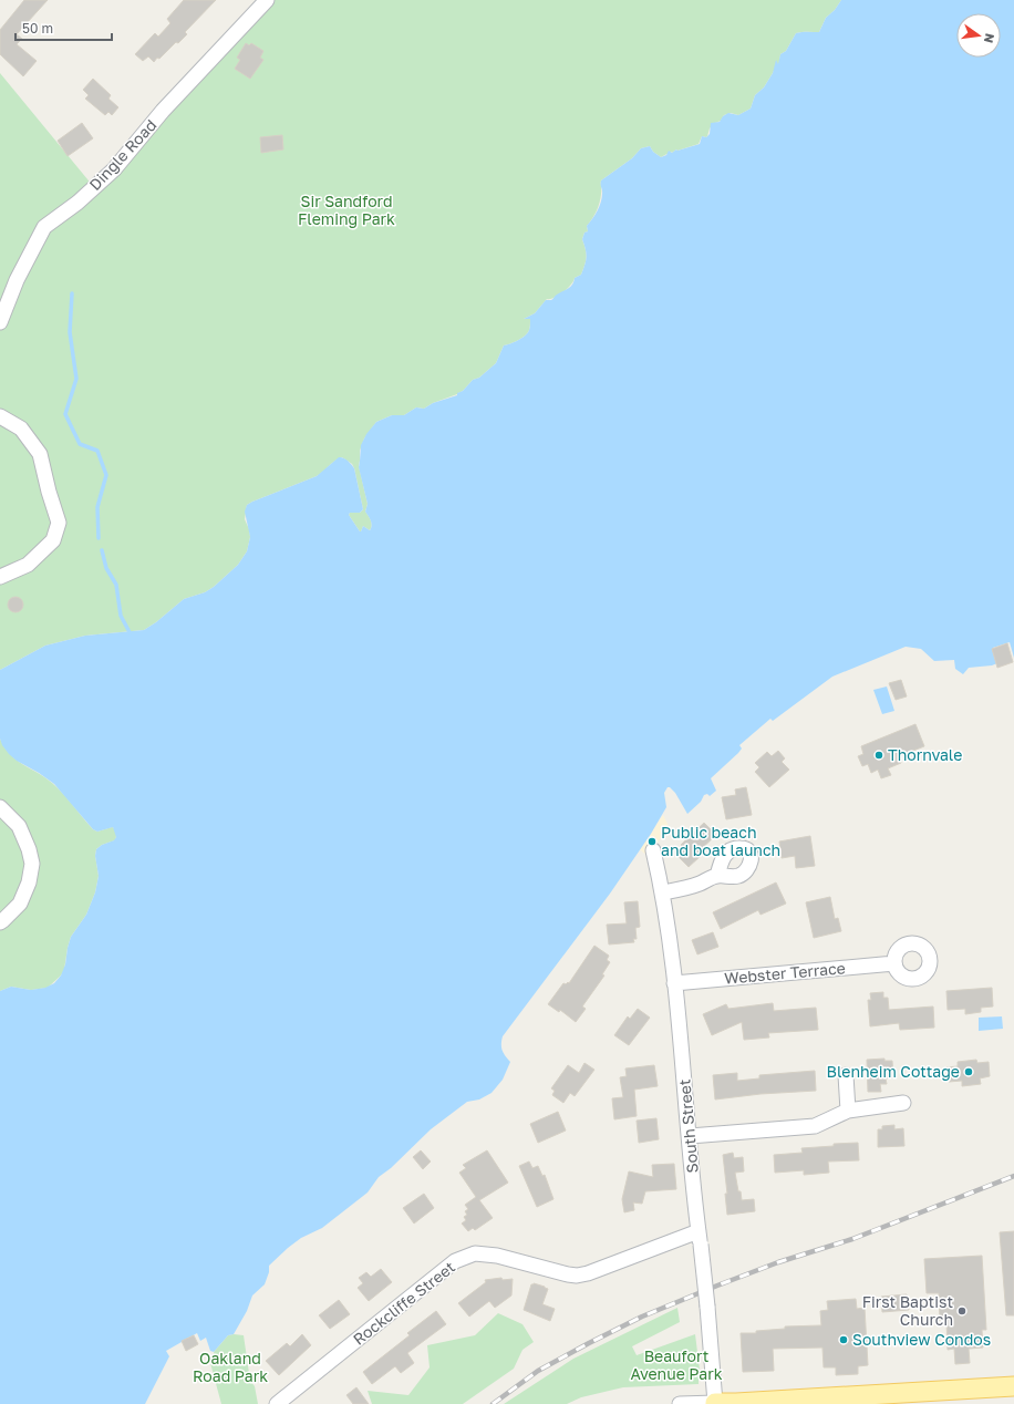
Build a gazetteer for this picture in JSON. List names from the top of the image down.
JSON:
{
  "streets": {
    "street": [
      "Dingle Road",
      "Webster Terrace",
      "South Street",
      "Rockcliffe Street"
    ]
  },
  "crossings": [
    ["Webster Terrace", "South Street"],
    ["South Street", "Rockcliffe Street"]
  ],
  "parks": ["Sir Sandford Fleming Park", "Beaufort Avenue Park", "Oakland Road Park"],
  "places": [
    "Thornvale",
    "Public beach and boat launch",
    "Blenheim Cottage",
    "First Baptist Church",
    "Southview Condos"
  ],
  "scale_bar": "50 m",
  "north": "right"
}
